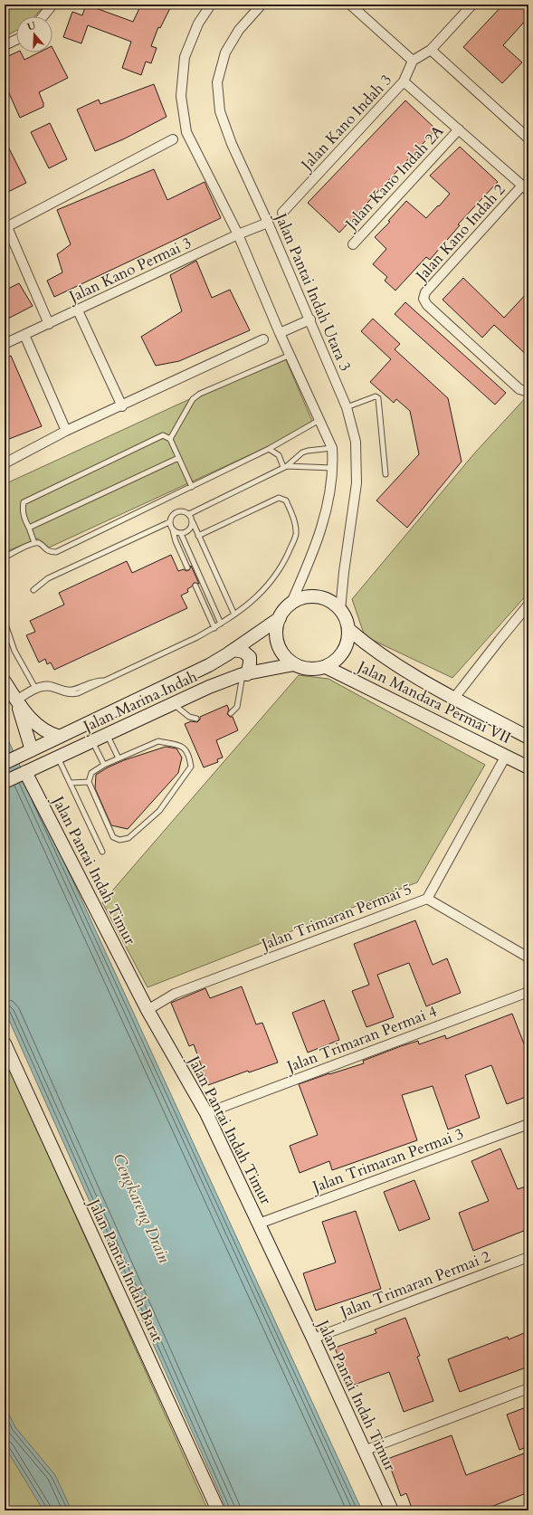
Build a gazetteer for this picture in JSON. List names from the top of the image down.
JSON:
{
  "streets": {
    "street": [
      "Jalan Kano Indah 3",
      "Jalan Kano Indah 2A",
      "Jalan Kano Indah 2",
      "Jalan Kano Permai 3",
      "Jalan Pantai Indah Utara 3",
      "Jalan Marina Indah",
      "Jalan Mandara Permai VII",
      "Jalan Pantai Indah Timur",
      "Jalan Trimaran Permai 5",
      "Jalan Trimaran Permai 4",
      "Jalan Trimaran Permai 3",
      "Jalan Pantai Indah Barat",
      "Jalan Trimaran Permai 2"
    ]
  },
  "crossings": [
    ["Jalan Kano Permai 3", "Jalan Pantai Indah Utara 3"],
    ["Jalan Pantai Indah Utara 3", "Jalan Marina Indah"],
    ["Jalan Pantai Indah Utara 3", "Jalan Mandara Permai VII"],
    ["Jalan Marina Indah", "Jalan Mandara Permai VII"],
    ["Jalan Marina Indah", "Jalan Pantai Indah Timur"],
    ["Jalan Mandara Permai VII", "Jalan Trimaran Permai 5"],
    ["Jalan Pantai Indah Timur", "Jalan Trimaran Permai 5"],
    ["Jalan Pantai Indah Timur", "Jalan Trimaran Permai 4"],
    ["Jalan Pantai Indah Timur", "Jalan Trimaran Permai 3"],
    ["Jalan Pantai Indah Timur", "Jalan Trimaran Permai 2"]
  ],
  "water": ["Cengkareng Drain"],
  "north": "top"
}
